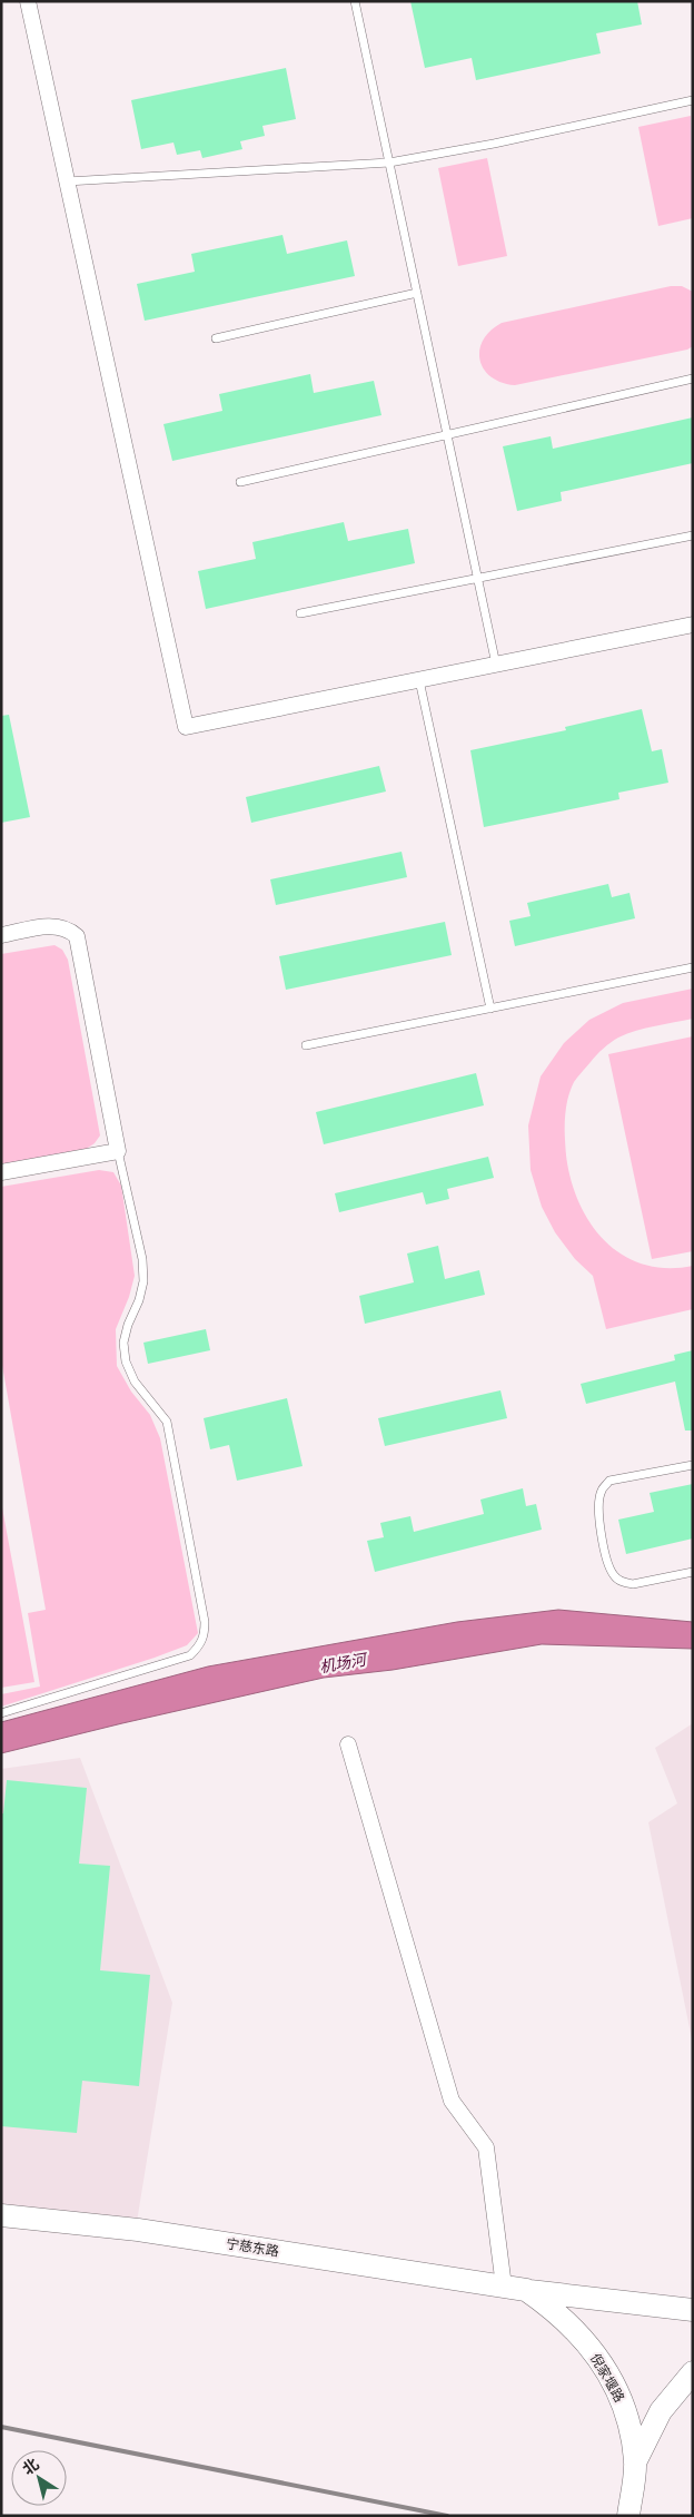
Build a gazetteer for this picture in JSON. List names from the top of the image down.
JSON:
{
  "streets": {
    "main road": ["宁慈东路", "倪家堰路"]
  },
  "crossings": [
    ["宁慈东路", "倪家堰路"]
  ],
  "water": ["机场河"],
  "north": "top left"
}
